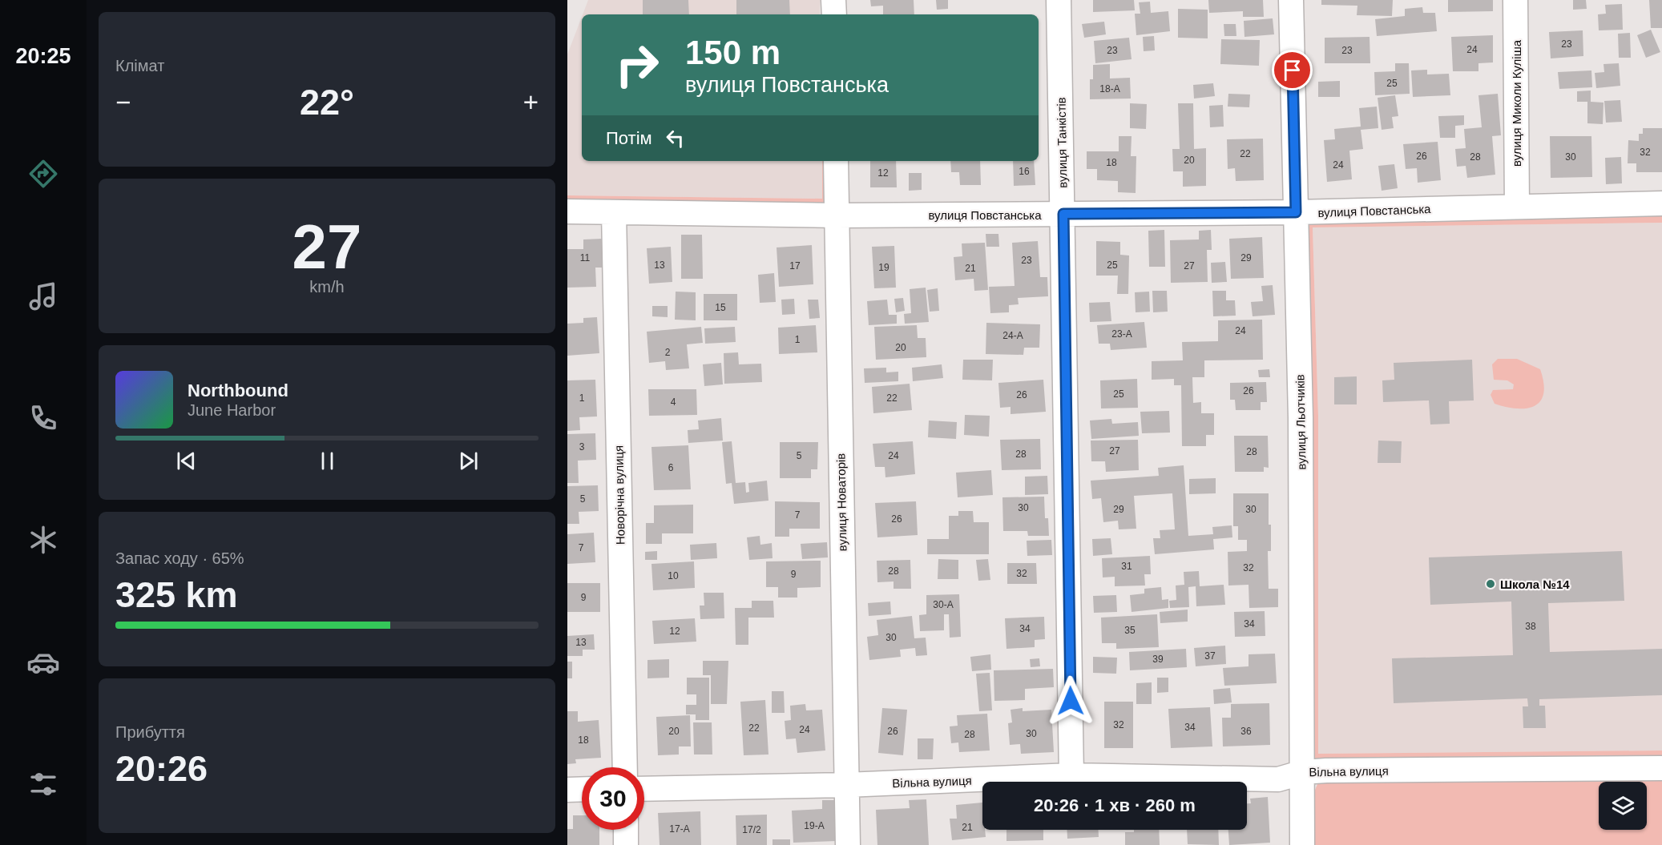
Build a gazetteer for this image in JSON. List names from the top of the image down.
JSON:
{
  "streets": {
    "street": [
      "вулиця Миколи Куліша",
      "вулиця Танкістів",
      "вулиця Повстанська",
      "вулиця Льотчиків",
      "Новорічна вулиця",
      "вулиця Новаторів",
      "Вільна вулиця"
    ]
  },
  "crossings": [
    ["вулиця Миколи Куліша", "вулиця Повстанська"],
    ["вулиця Танкістів", "вулиця Повстанська"],
    ["вулиця Танкістів", "Вільна вулиця"],
    ["вулиця Повстанська", "вулиця Льотчиків"],
    ["вулиця Повстанська", "Новорічна вулиця"],
    ["вулиця Повстанська", "вулиця Новаторів"],
    ["вулиця Льотчиків", "Вільна вулиця"],
    ["вулиця Новаторів", "Вільна вулиця"]
  ],
  "places": ["Школа №14"],
  "house_numbers": [
    "23",
    "24",
    "23",
    "23",
    "25",
    "18-А",
    "32",
    "22",
    "26",
    "28",
    "30",
    "20",
    "18",
    "24",
    "16",
    "12",
    "11",
    "29",
    "23",
    "13",
    "25",
    "17",
    "27",
    "19",
    "21",
    "15",
    "24",
    "23-А",
    "24-А",
    "1",
    "20",
    "2",
    "26",
    "25",
    "26",
    "1",
    "22",
    "4",
    "3",
    "27",
    "28",
    "28",
    "5",
    "24",
    "6",
    "5",
    "30",
    "29",
    "30",
    "7",
    "26",
    "7",
    "31",
    "32",
    "28",
    "32",
    "9",
    "10",
    "9",
    "30-А",
    "34",
    "38",
    "34",
    "35",
    "12",
    "30",
    "13",
    "37",
    "39",
    "32",
    "34",
    "22",
    "24",
    "20",
    "26",
    "36",
    "30",
    "28",
    "18",
    "19-А",
    "21",
    "17-А",
    "17/2"
  ],
  "page": {
    "tabs": "20:25",
    "tile": [
      "Клімат",
      ["27", "km/h"],
      ["Запас ходу · 65%", "325 km"],
      ["Прибуття", "20:26"]
    ],
    "turn": ["150 m", "вулиця Повстанська"],
    "heat": ["−", "22°", "+"],
    "then": "Потім",
    "song": ["Northbound", "June Harbor"],
    "limit": "30",
    "trip": "20:26 · 1 хв · 260 m"
  }
}
